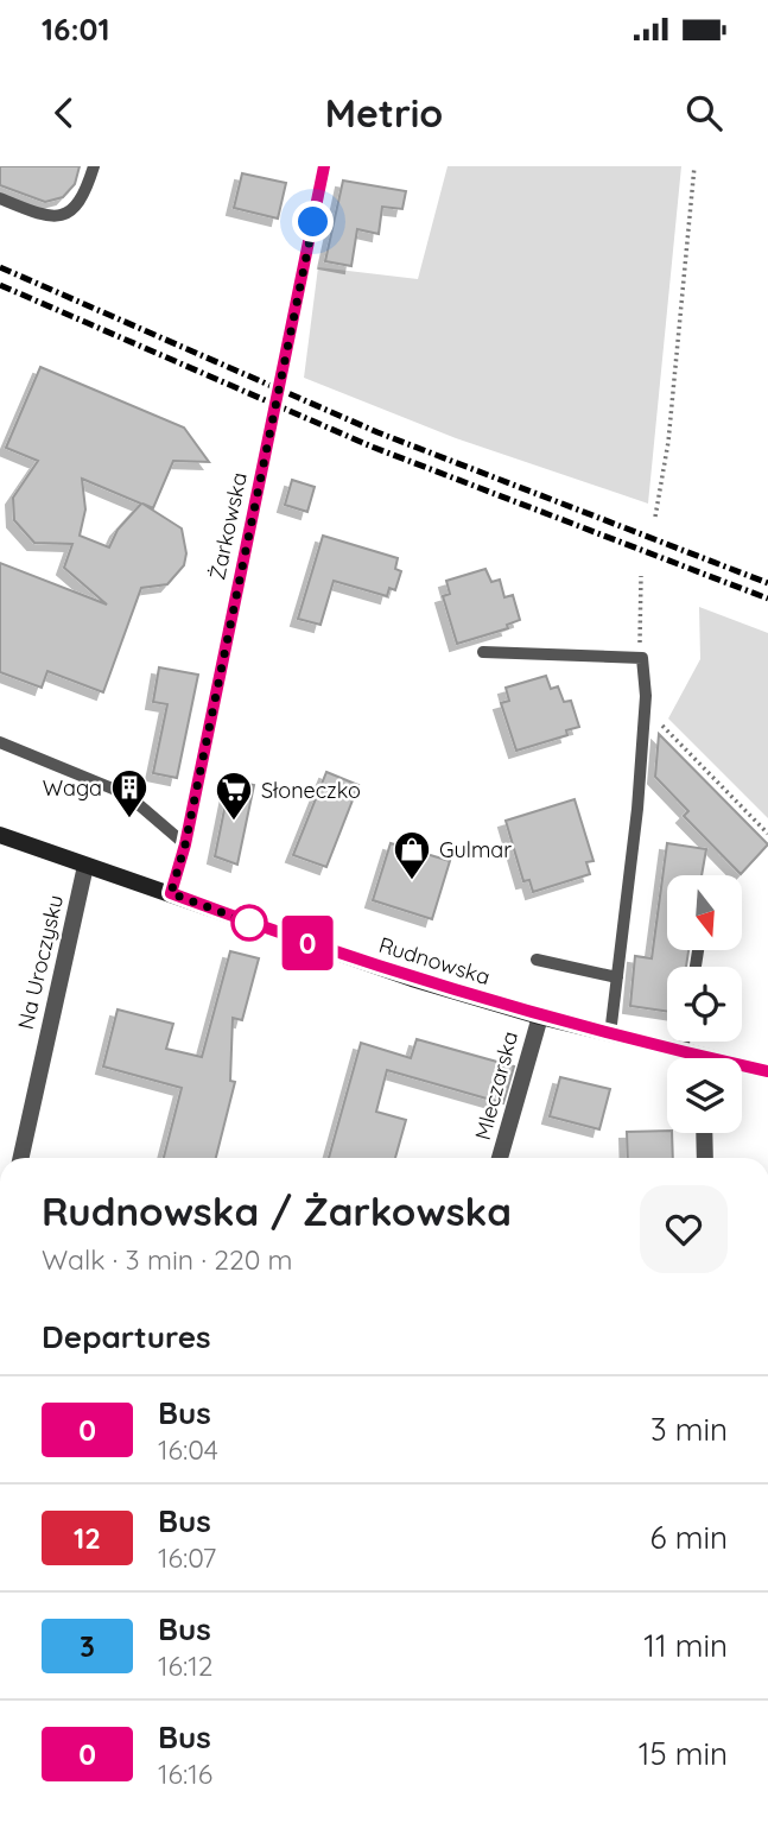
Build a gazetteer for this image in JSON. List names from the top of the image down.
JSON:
{
  "streets": {
    "main road": ["Rudnowska"],
    "street": ["Żarkowska", "Na Uroczysku", "Mleczarska"]
  },
  "crossings": [
    ["Żarkowska", "Rudnowska"],
    ["Rudnowska", "Na Uroczysku"],
    ["Rudnowska", "Mleczarska"]
  ],
  "places": {
    "building": ["Waga"],
    "supermarket": ["Słoneczko"],
    "shop": ["Gulmar"]
  },
  "lines": ["bus line 0"],
  "north": "bottom",
  "page": {
    "status": "16:01",
    "header": "Metrio",
    "on_map": "0",
    "heading": [
      ["Rudnowska / Żarkowska", "Walk · 3 min · 220 m"],
      "Departures"
    ],
    "list": [
      {
        "mark": "0",
        "name": "Bus",
        "note": "16:04",
        "value": "3 min"
      },
      {
        "mark": "12",
        "name": "Bus",
        "note": "16:07",
        "value": "6 min"
      },
      {
        "mark": "3",
        "name": "Bus",
        "note": "16:12",
        "value": "11 min"
      },
      {
        "mark": "0",
        "name": "Bus",
        "note": "16:16",
        "value": "15 min"
      }
    ]
  }
}
